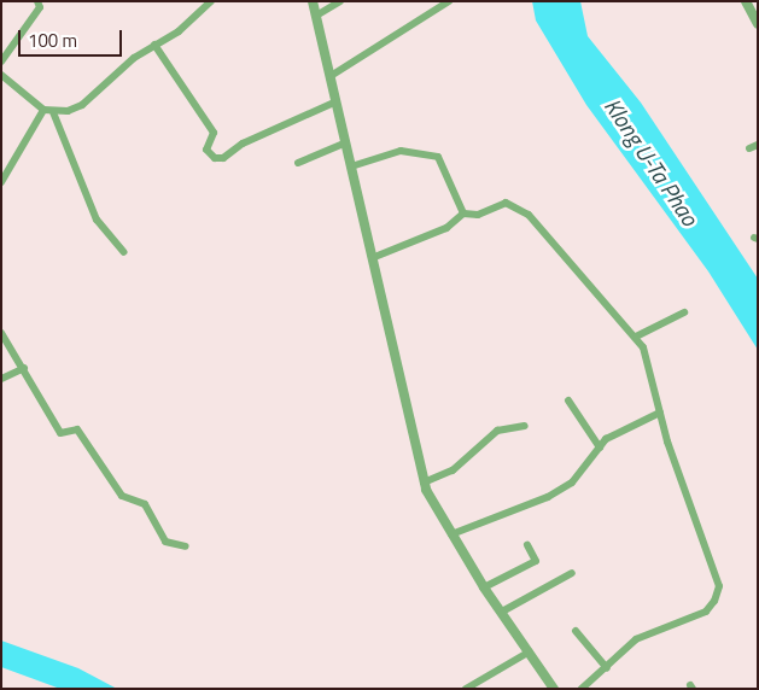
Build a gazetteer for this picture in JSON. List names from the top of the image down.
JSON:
{
  "water": ["Klong U-Ta Phao"],
  "scale_bar": "100 m"
}
